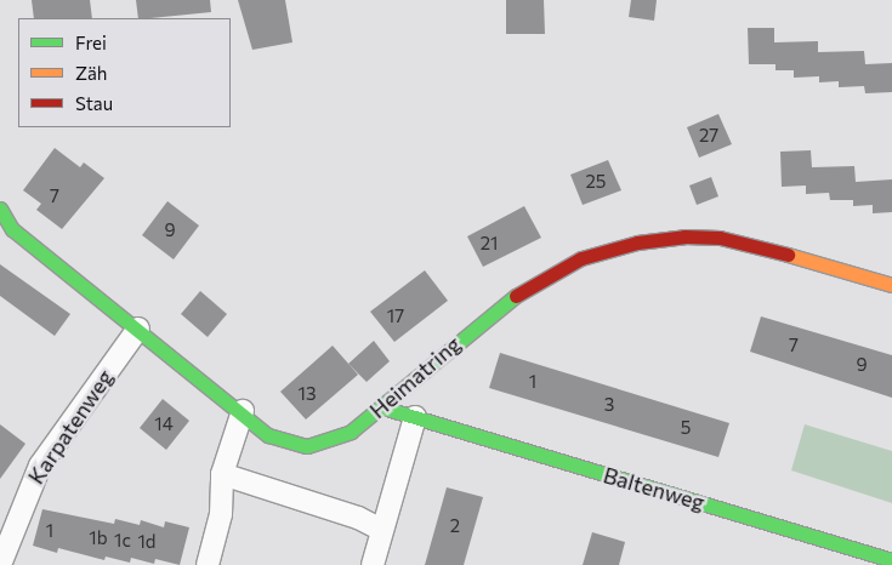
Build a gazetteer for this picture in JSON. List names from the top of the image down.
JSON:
{
  "streets": {
    "street": ["Heimatring", "Karpatenweg", "Baltenweg"]
  },
  "crossings": [
    ["Heimatring", "Karpatenweg"],
    ["Heimatring", "Baltenweg"]
  ],
  "house_numbers": [
    "27",
    "25",
    "7",
    "9",
    "21",
    "17",
    "7",
    "9",
    "1",
    "13",
    "3",
    "14",
    "5",
    "2",
    "1",
    "1b",
    "1c",
    "1d"
  ],
  "legend": ["Frei", "Zäh", "Stau"]
}
